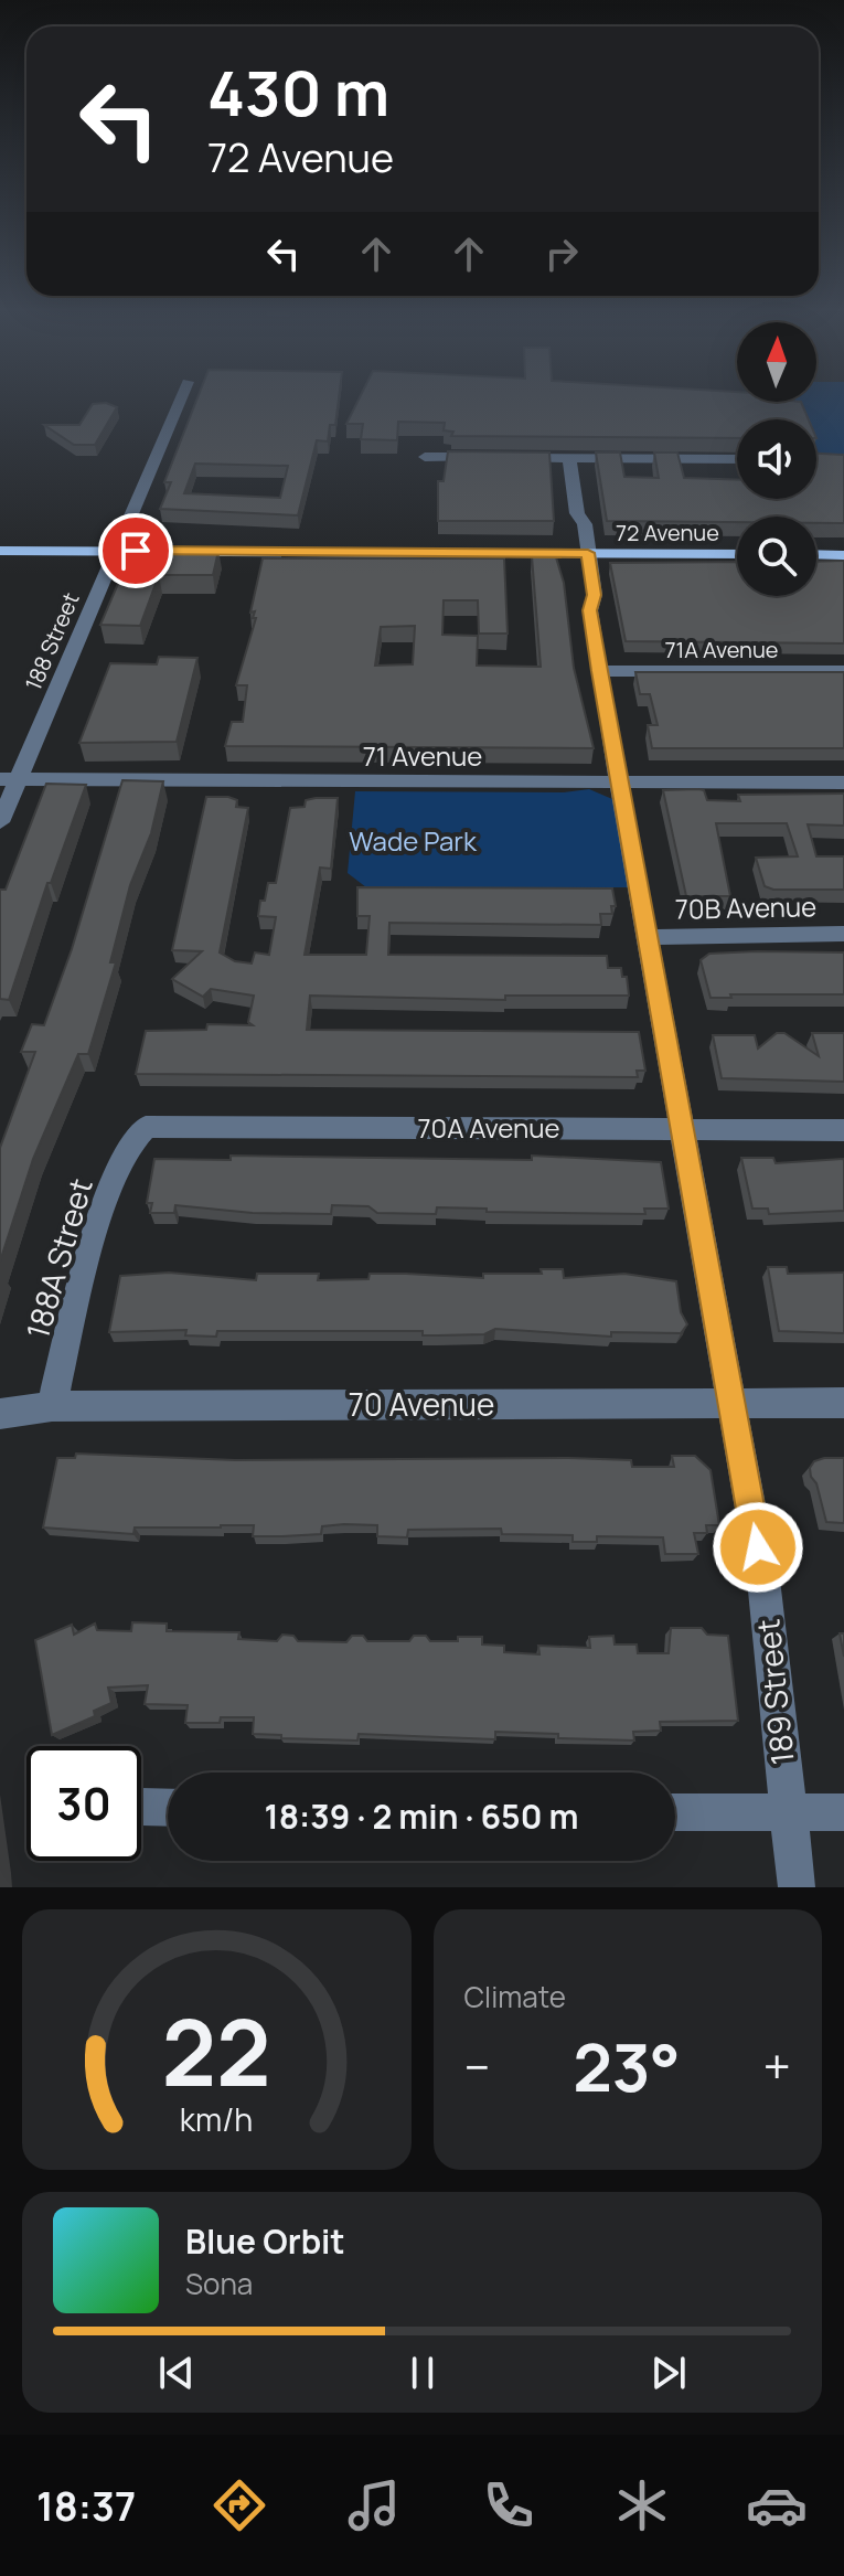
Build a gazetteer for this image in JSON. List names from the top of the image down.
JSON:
{
  "streets": {
    "main road": ["72 Avenue"],
    "street": [
      "188 Street",
      "71A Avenue",
      "71 Avenue",
      "70B Avenue",
      "70A Avenue",
      "188A Street",
      "70 Avenue",
      "189 Street"
    ]
  },
  "crossings": [
    ["72 Avenue", "188 Street"],
    ["72 Avenue", "189 Street"],
    ["188 Street", "71 Avenue"],
    ["71A Avenue", "189 Street"],
    ["71 Avenue", "189 Street"],
    ["70B Avenue", "189 Street"],
    ["70A Avenue", "188A Street"],
    ["70A Avenue", "189 Street"],
    ["188A Street", "70 Avenue"],
    ["70 Avenue", "189 Street"]
  ],
  "parks": ["Wade Park"],
  "north": "top",
  "page": {
    "turn": ["430 m", "72 Avenue"],
    "limit": "30",
    "trip": "18:39 · 2 min · 650 m",
    "tile": "Climate",
    "heat": ["−", "23°", "+"],
    "song": ["Blue Orbit", "Sona"],
    "tabs": "18:37",
    "gauge": ["22", "km/h"]
  }
}
